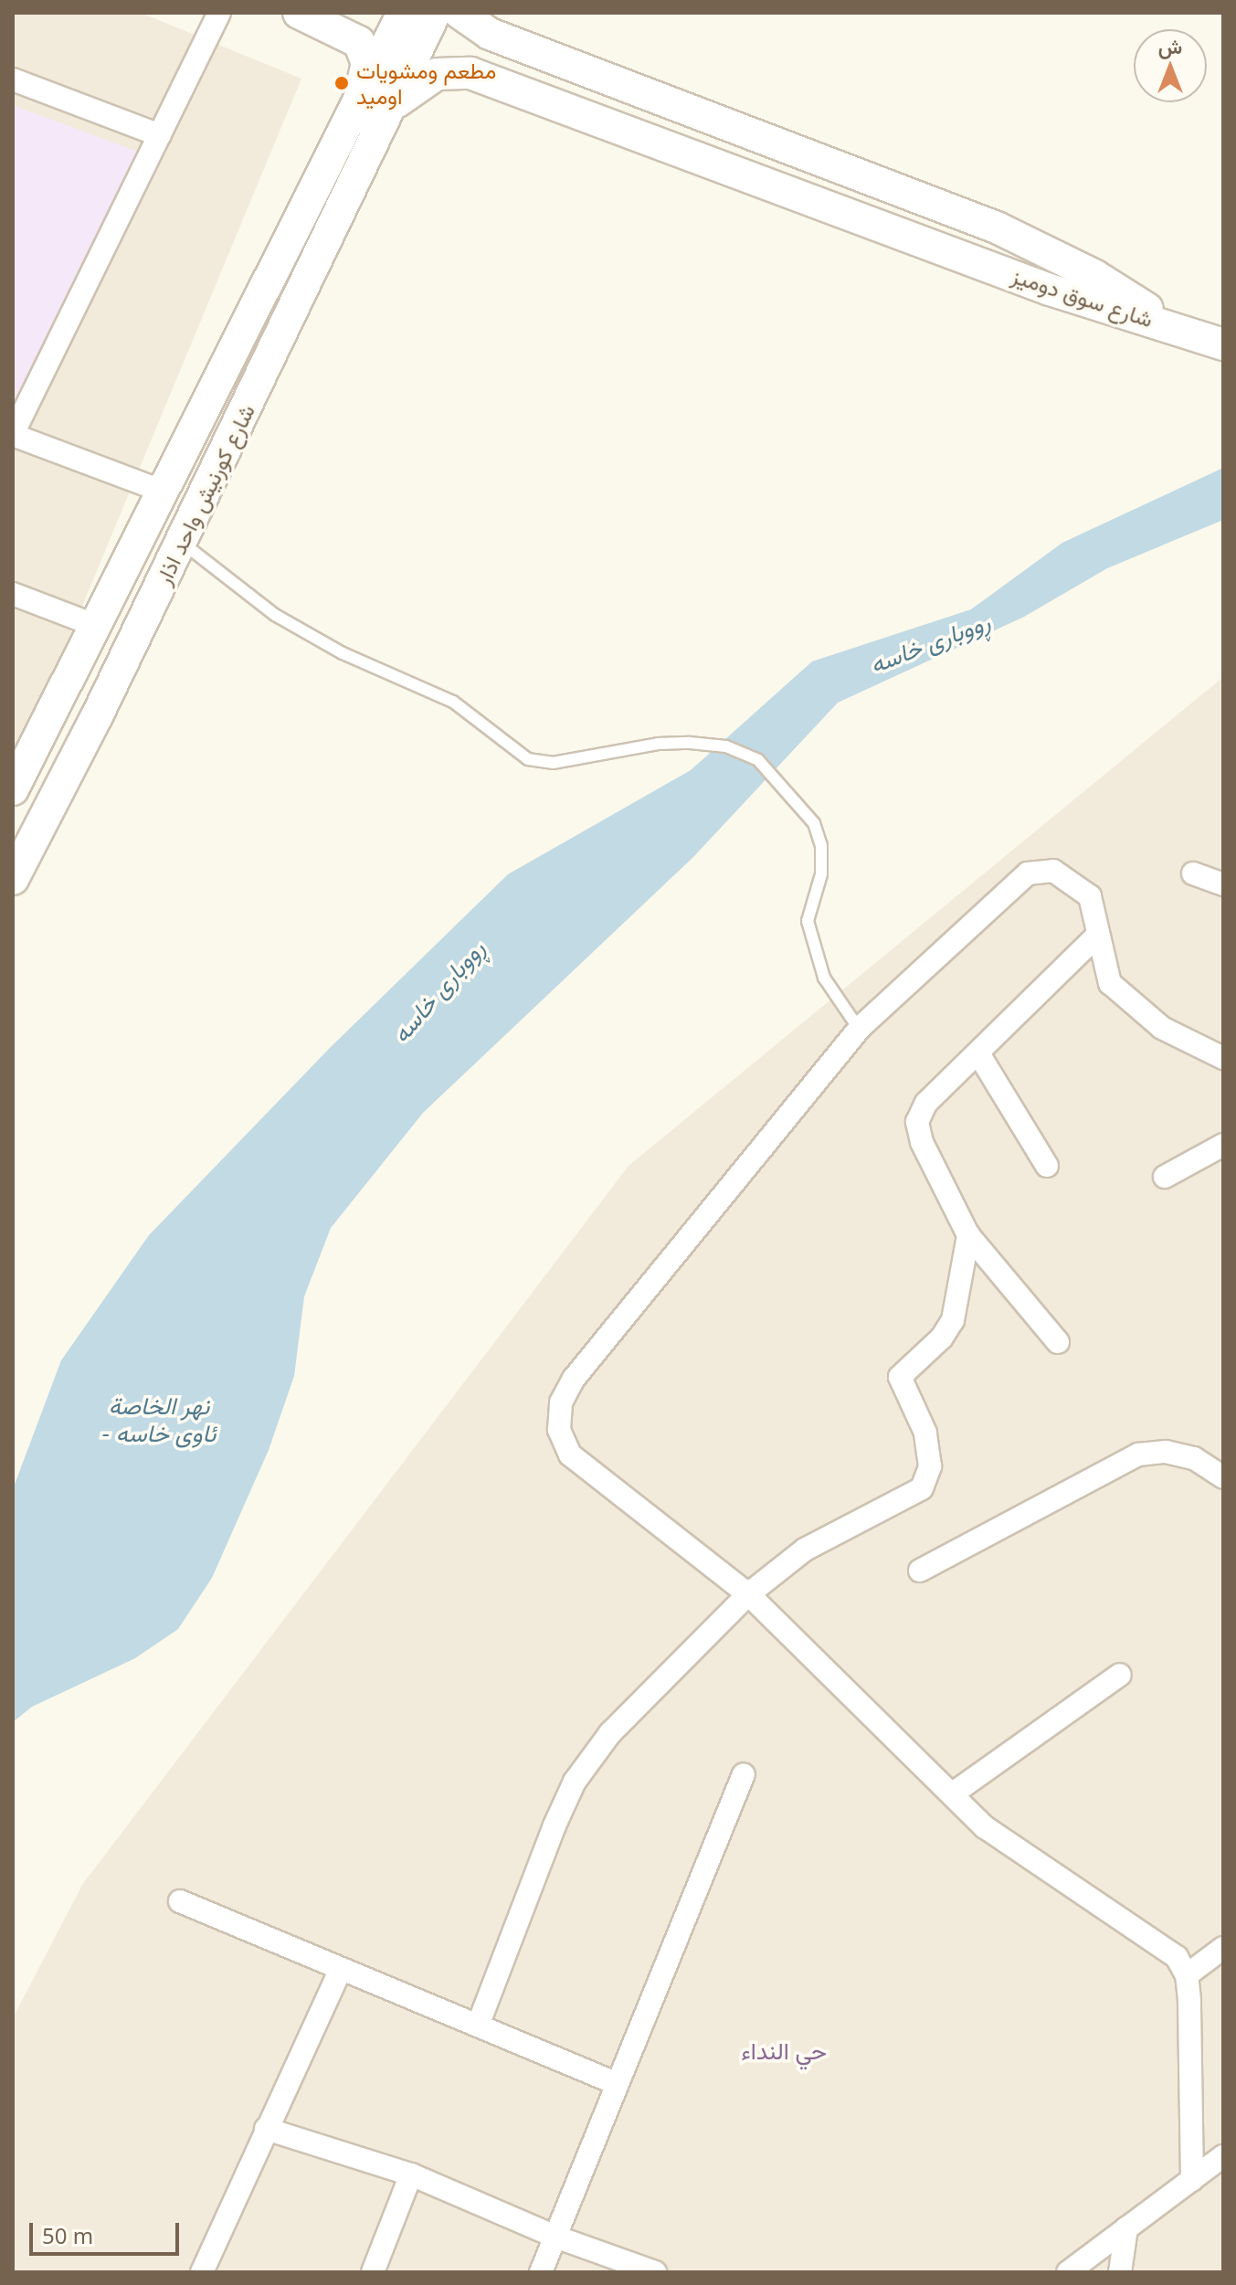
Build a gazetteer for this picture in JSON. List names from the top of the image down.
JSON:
{
  "streets": {
    "main road": ["شارع سوق دوميز", "شارع كورنيش واحد اذار"]
  },
  "crossings": [
    ["شارع سوق دوميز", "شارع كورنيش واحد اذار"]
  ],
  "districts": ["حي النداء"],
  "water": ["ڕووباری خاسە", "نهر الخاصة - ئاوی خاسە"],
  "places": ["مطعم ومشويات اوميد"],
  "scale_bar": "50 m",
  "north": "top"
}
